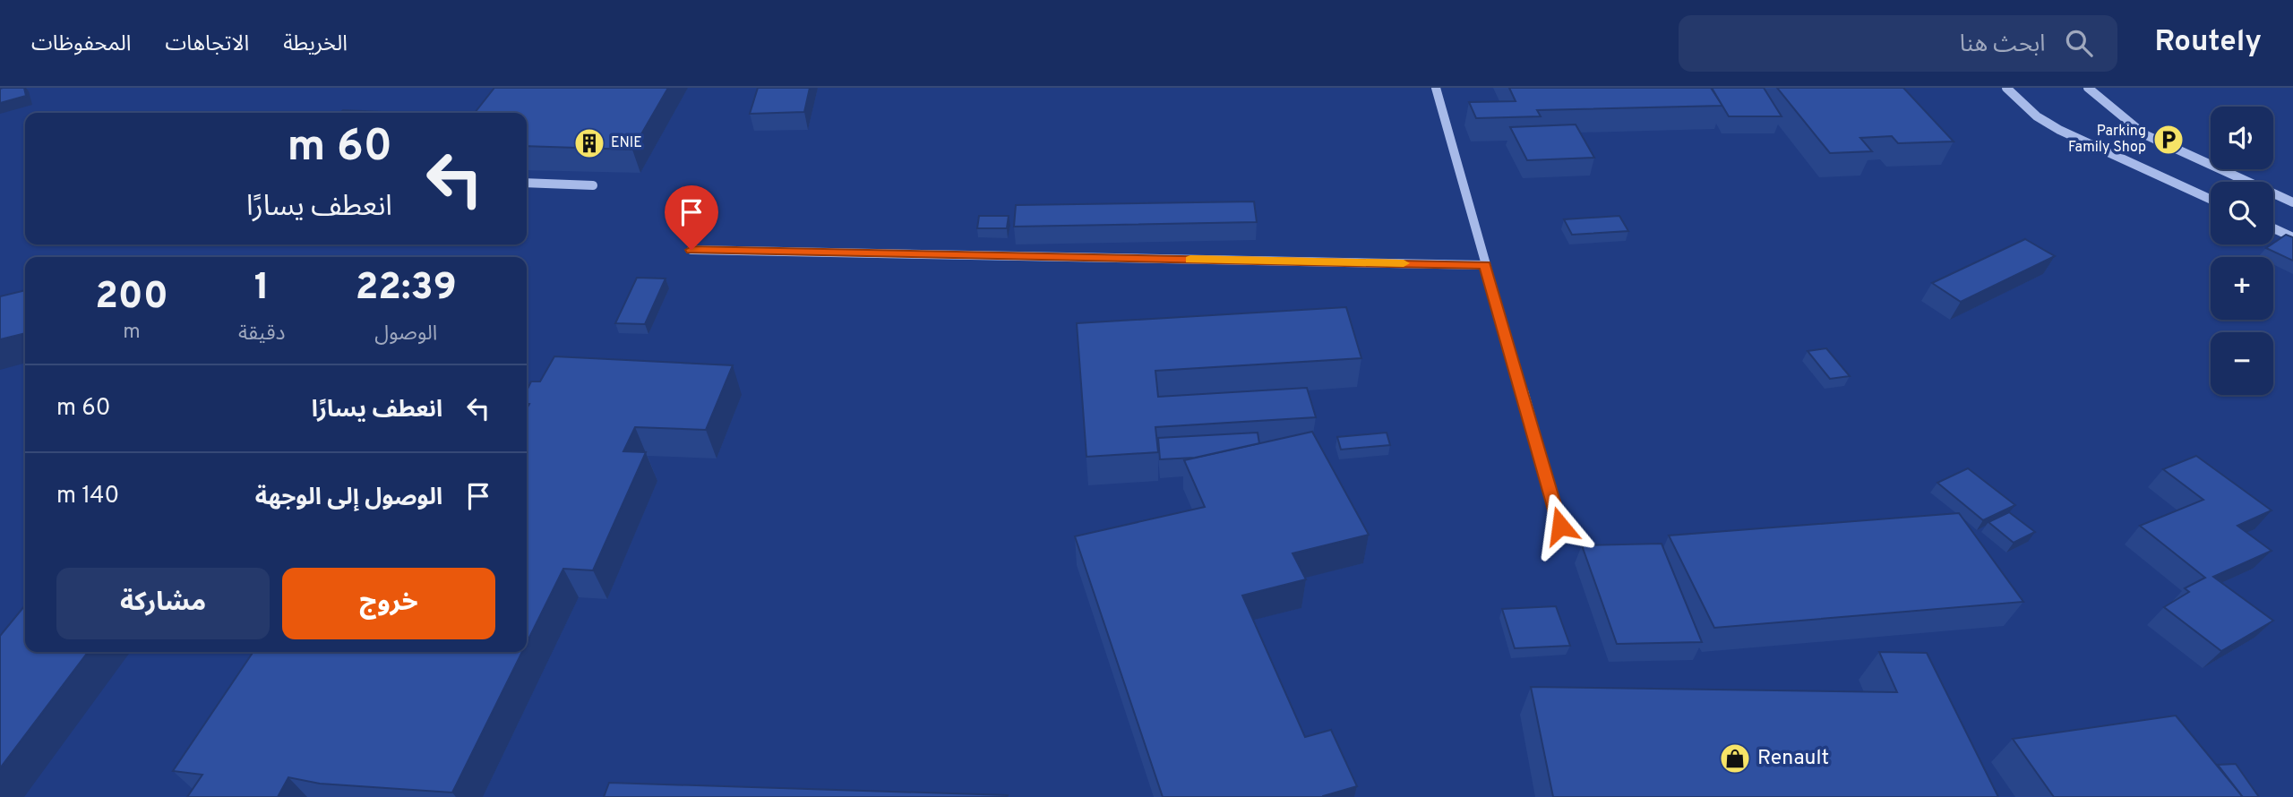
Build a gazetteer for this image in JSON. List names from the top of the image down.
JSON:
{
  "places": {
    "parking": ["Parking Family Shop"],
    "building": ["ENIE"],
    "shop": ["Renault"]
  },
  "page": {
    "header": "Routely",
    "search": "ابحث هنا",
    "nav": ["الخريطة", "الاتجاهات", "المحفوظات"],
    "map_buttons": ["+", "−"],
    "turn": ["60 m", "انعطف يسارًا"],
    "eta": [
      "22:39",
      "الوصول",
      "1",
      "دقيقة",
      "200",
      "m"
    ],
    "list": [
      {
        "name": "انعطف يسارًا",
        "value": "60 m"
      },
      {
        "name": "الوصول إلى الوجهة",
        "value": "140 m"
      }
    ],
    "buttons": ["خروج", "مشاركة"]
  }
}
